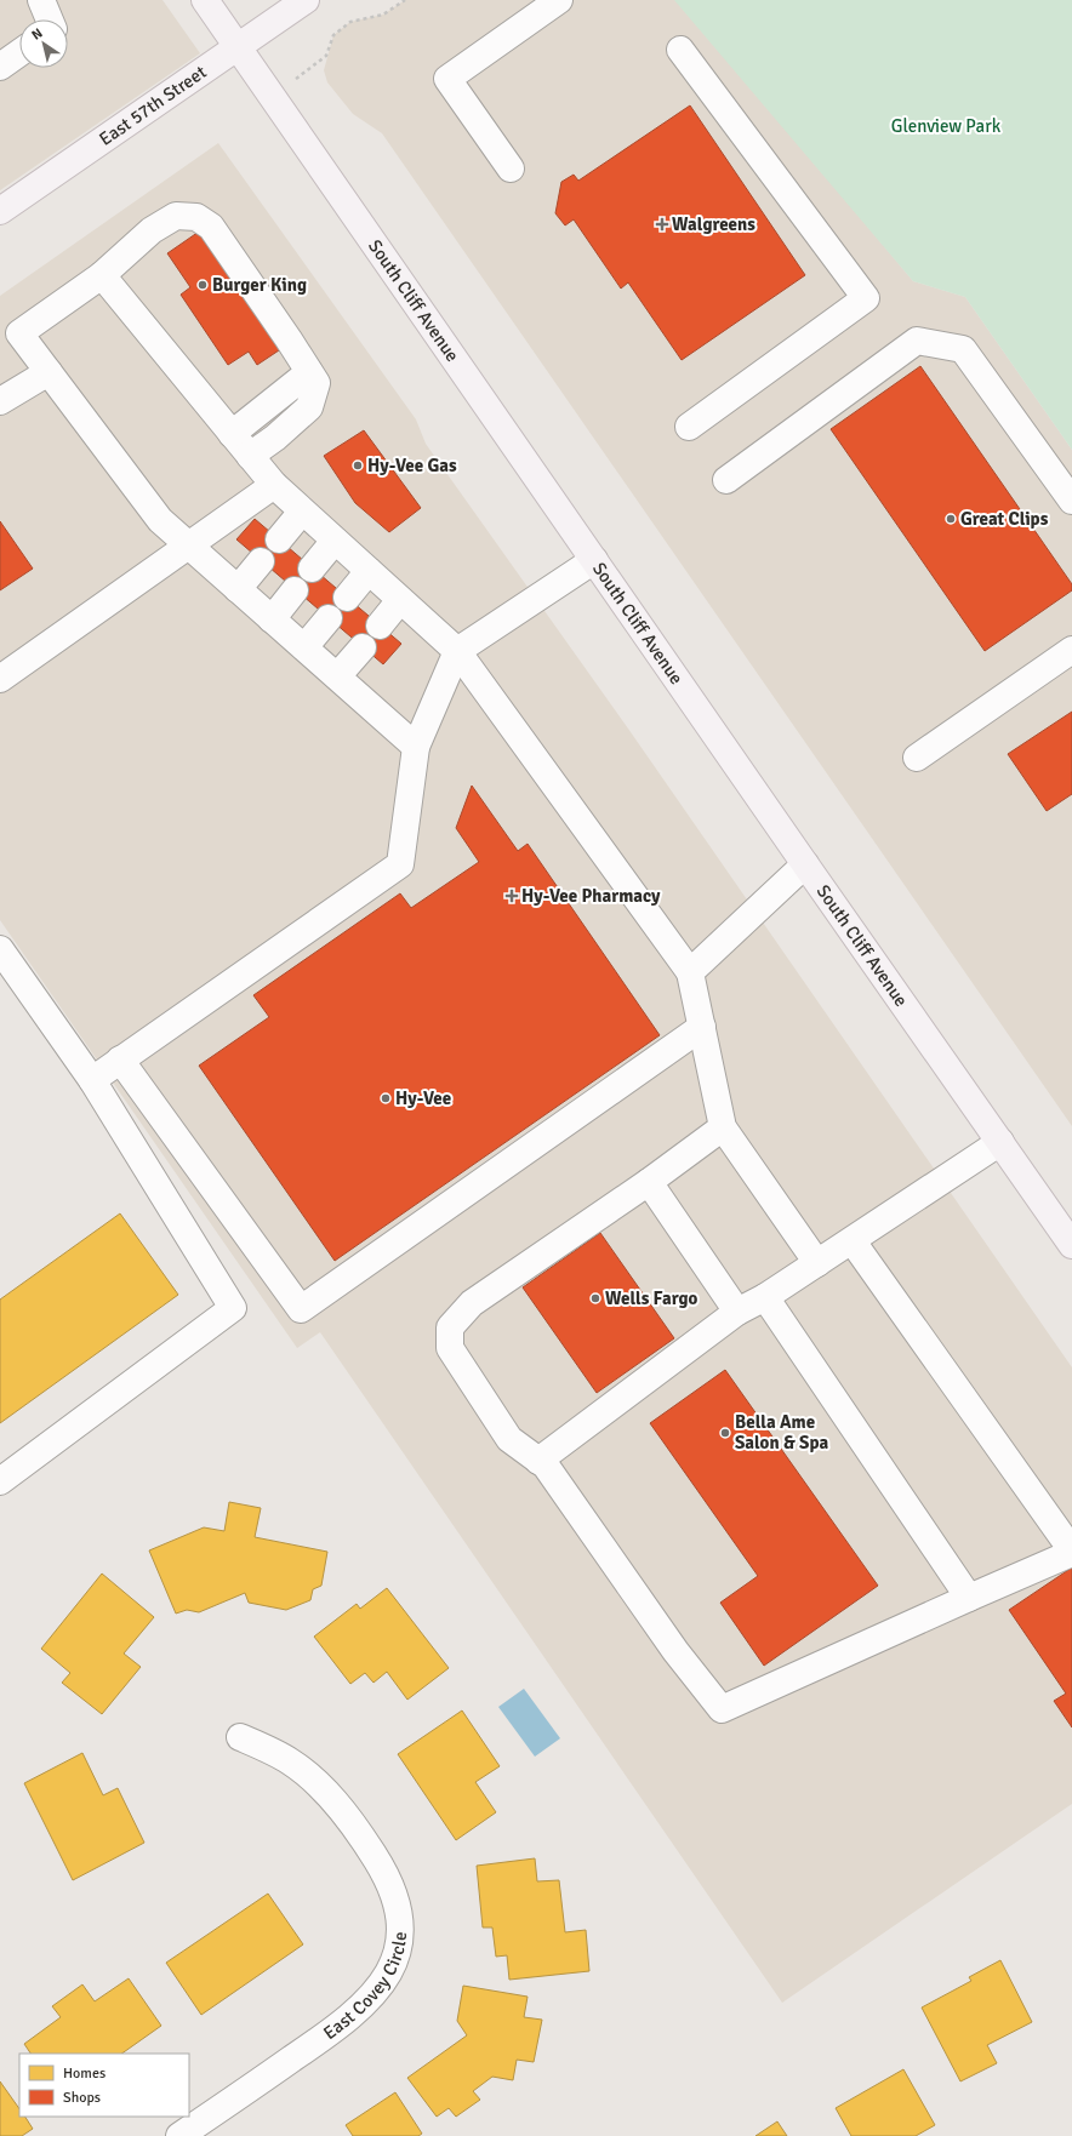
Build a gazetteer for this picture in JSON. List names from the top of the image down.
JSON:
{
  "streets": {
    "main road": ["East 57th Street", "South Cliff Avenue"],
    "street": ["East Covey Circle"]
  },
  "crossings": [
    ["East 57th Street", "South Cliff Avenue"]
  ],
  "parks": ["Glenview Park"],
  "places": {
    "health": ["Walgreens", "Hy-Vee Pharmacy"],
    "other": [
      "Burger King",
      "Hy-Vee Gas",
      "Great Clips",
      "Hy-Vee",
      "Wells Fargo",
      "Bella Ame Salon & Spa"
    ]
  },
  "legend": ["Homes", "Shops"],
  "north": "top left"
}
